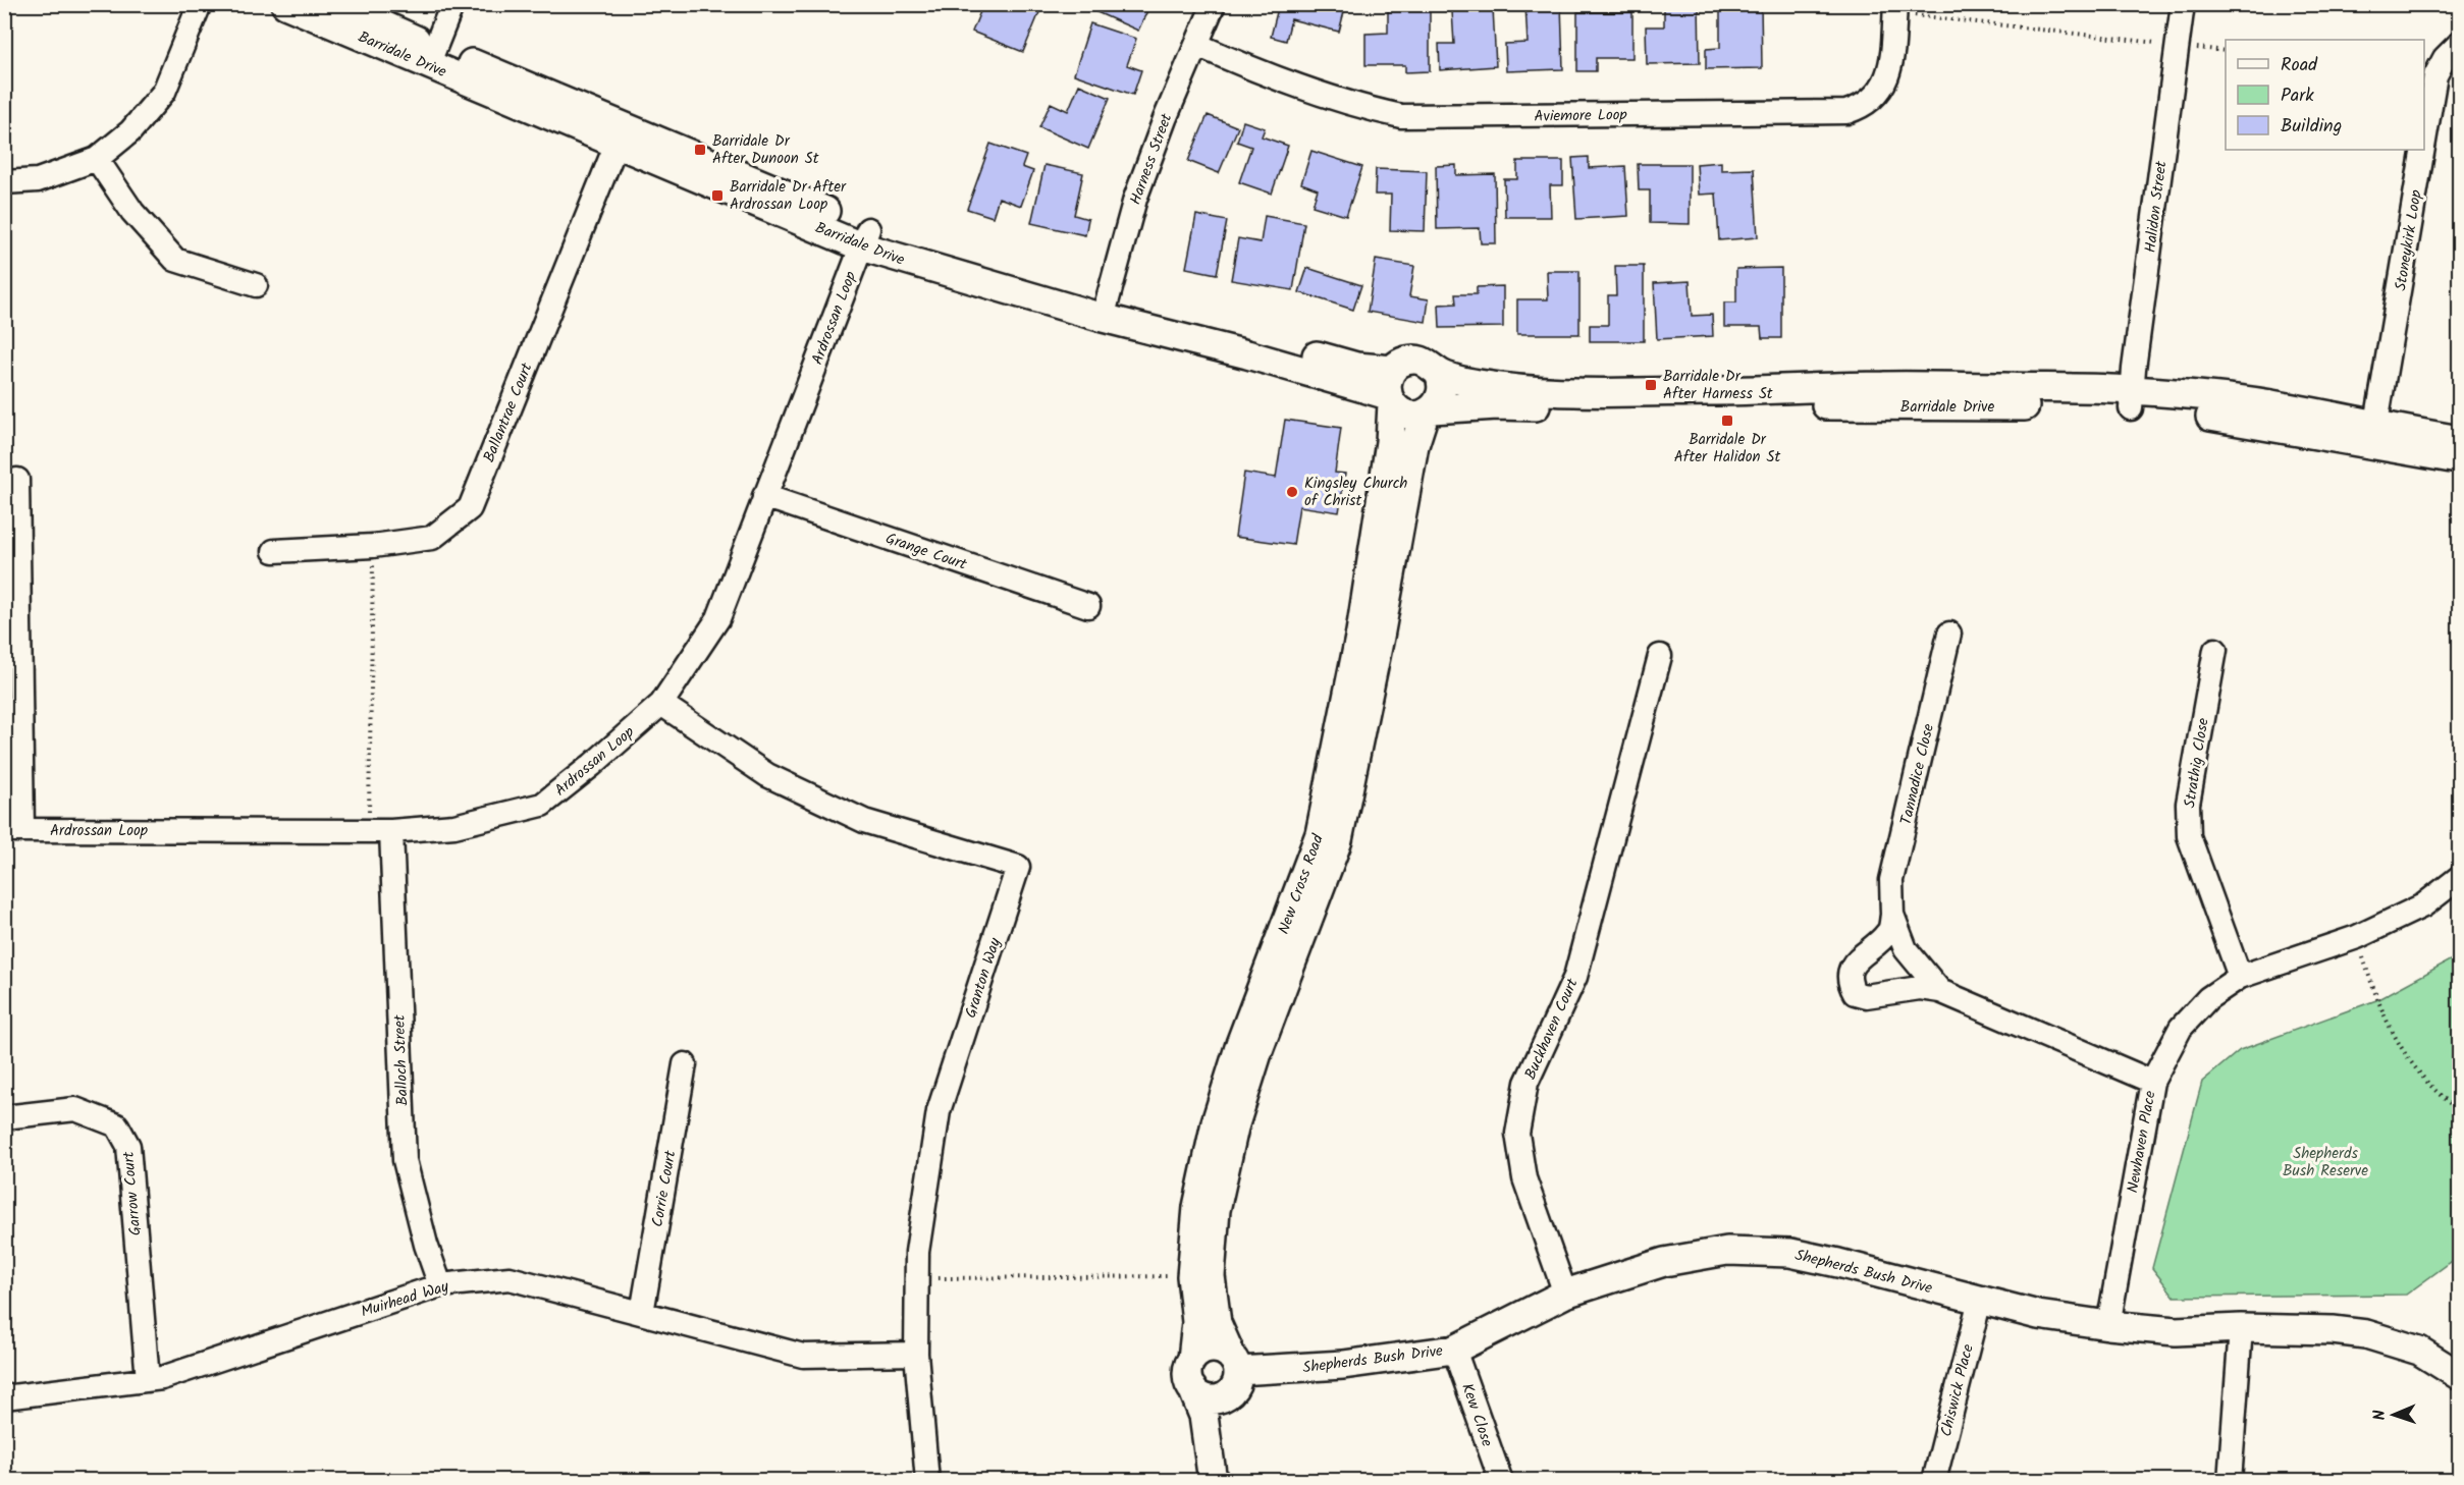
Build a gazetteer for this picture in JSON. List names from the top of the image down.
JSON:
{
  "streets": {
    "street": [
      "Barridale Drive",
      "Aviemore Loop",
      "Harness Street",
      "Halidon Street",
      "Stoneykirk Loop",
      "Ardrossan Loop",
      "Ballantrae Court",
      "Grange Court",
      "Strathig Close",
      "Tannadice Close",
      "New Cross Road",
      "Granton Way",
      "Buckhaven Court",
      "Balloch Street",
      "Newhaven Place",
      "Corrie Court",
      "Garrow Court",
      "Shepherds Bush Drive",
      "Muirhead Way",
      "Chiswick Place",
      "Kew Close"
    ]
  },
  "crossings": [
    ["Barridale Drive", "Harness Street"],
    ["Barridale Drive", "Halidon Street"],
    ["Barridale Drive", "Stoneykirk Loop"],
    ["Barridale Drive", "Ardrossan Loop"],
    ["Barridale Drive", "Ballantrae Court"],
    ["Barridale Drive", "New Cross Road"],
    ["Aviemore Loop", "Harness Street"],
    ["Ardrossan Loop", "Grange Court"],
    ["Ardrossan Loop", "Granton Way"],
    ["Ardrossan Loop", "Balloch Street"],
    ["Strathig Close", "Newhaven Place"],
    ["Tannadice Close", "Newhaven Place"],
    ["New Cross Road", "Shepherds Bush Drive"],
    ["Granton Way", "Muirhead Way"],
    ["Buckhaven Court", "Shepherds Bush Drive"],
    ["Balloch Street", "Muirhead Way"],
    ["Newhaven Place", "Shepherds Bush Drive"],
    ["Corrie Court", "Muirhead Way"],
    ["Garrow Court", "Muirhead Way"],
    ["Shepherds Bush Drive", "Chiswick Place"],
    ["Shepherds Bush Drive", "Kew Close"]
  ],
  "parks": ["Shepherds Bush Reserve"],
  "places": {
    "transit": [
      "Barridale Dr After Dunoon St",
      "Barridale Dr After Ardrossan Loop",
      "Barridale Dr After Harness St",
      "Barridale Dr After Halidon St"
    ],
    "other": ["Kingsley Church of Christ"]
  },
  "legend": ["Road", "Park", "Building"],
  "north": "left"
}
